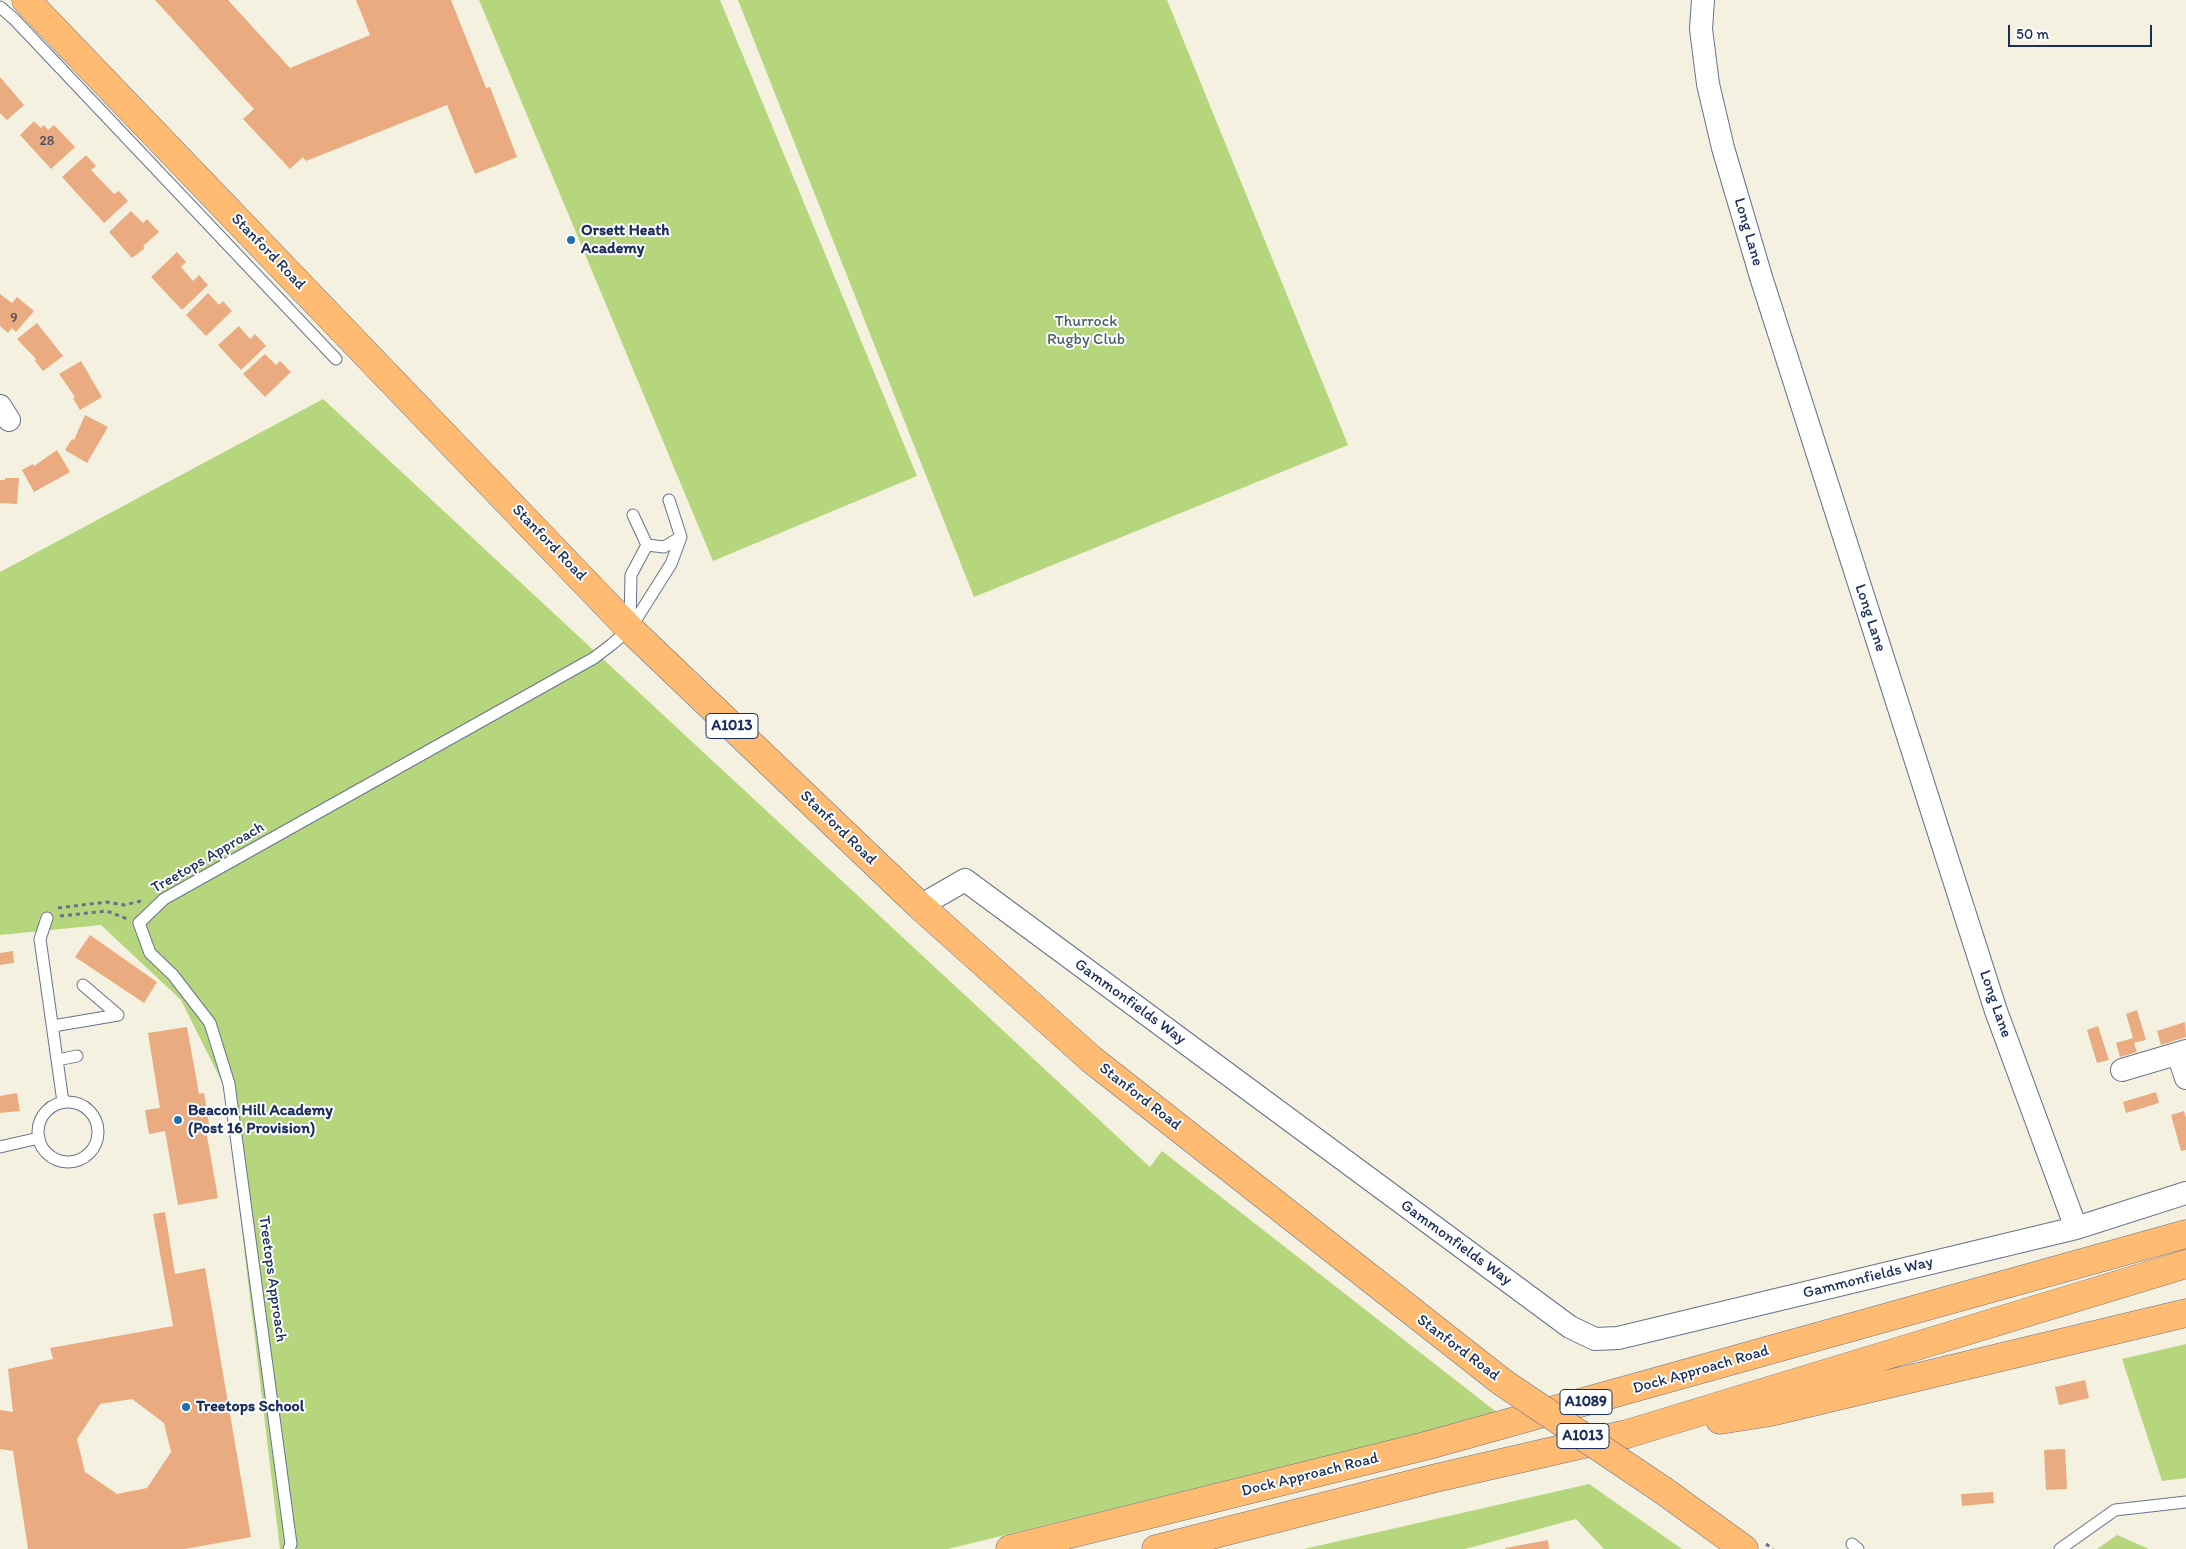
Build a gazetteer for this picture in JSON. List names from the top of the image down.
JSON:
{
  "streets": {
    "main road": [
      "Stanford Road",
      "A1013",
      "Dock Approach Road",
      "A1089"
    ],
    "street": ["Long Lane", "Gammonfields Way"],
    "lane": ["Treetops Approach"]
  },
  "crossings": [
    ["Long Lane", "Gammonfields Way"],
    ["Stanford Road", "Treetops Approach"],
    ["Stanford Road", "Gammonfields Way"]
  ],
  "parks": ["Thurrock Rugby Club"],
  "places": ["Orsett Heath Academy", "Beacon Hill Academy (Post 16 Provision)", "Treetops School"],
  "house_numbers": ["28", "9"],
  "scale_bar": "50 m"
}
